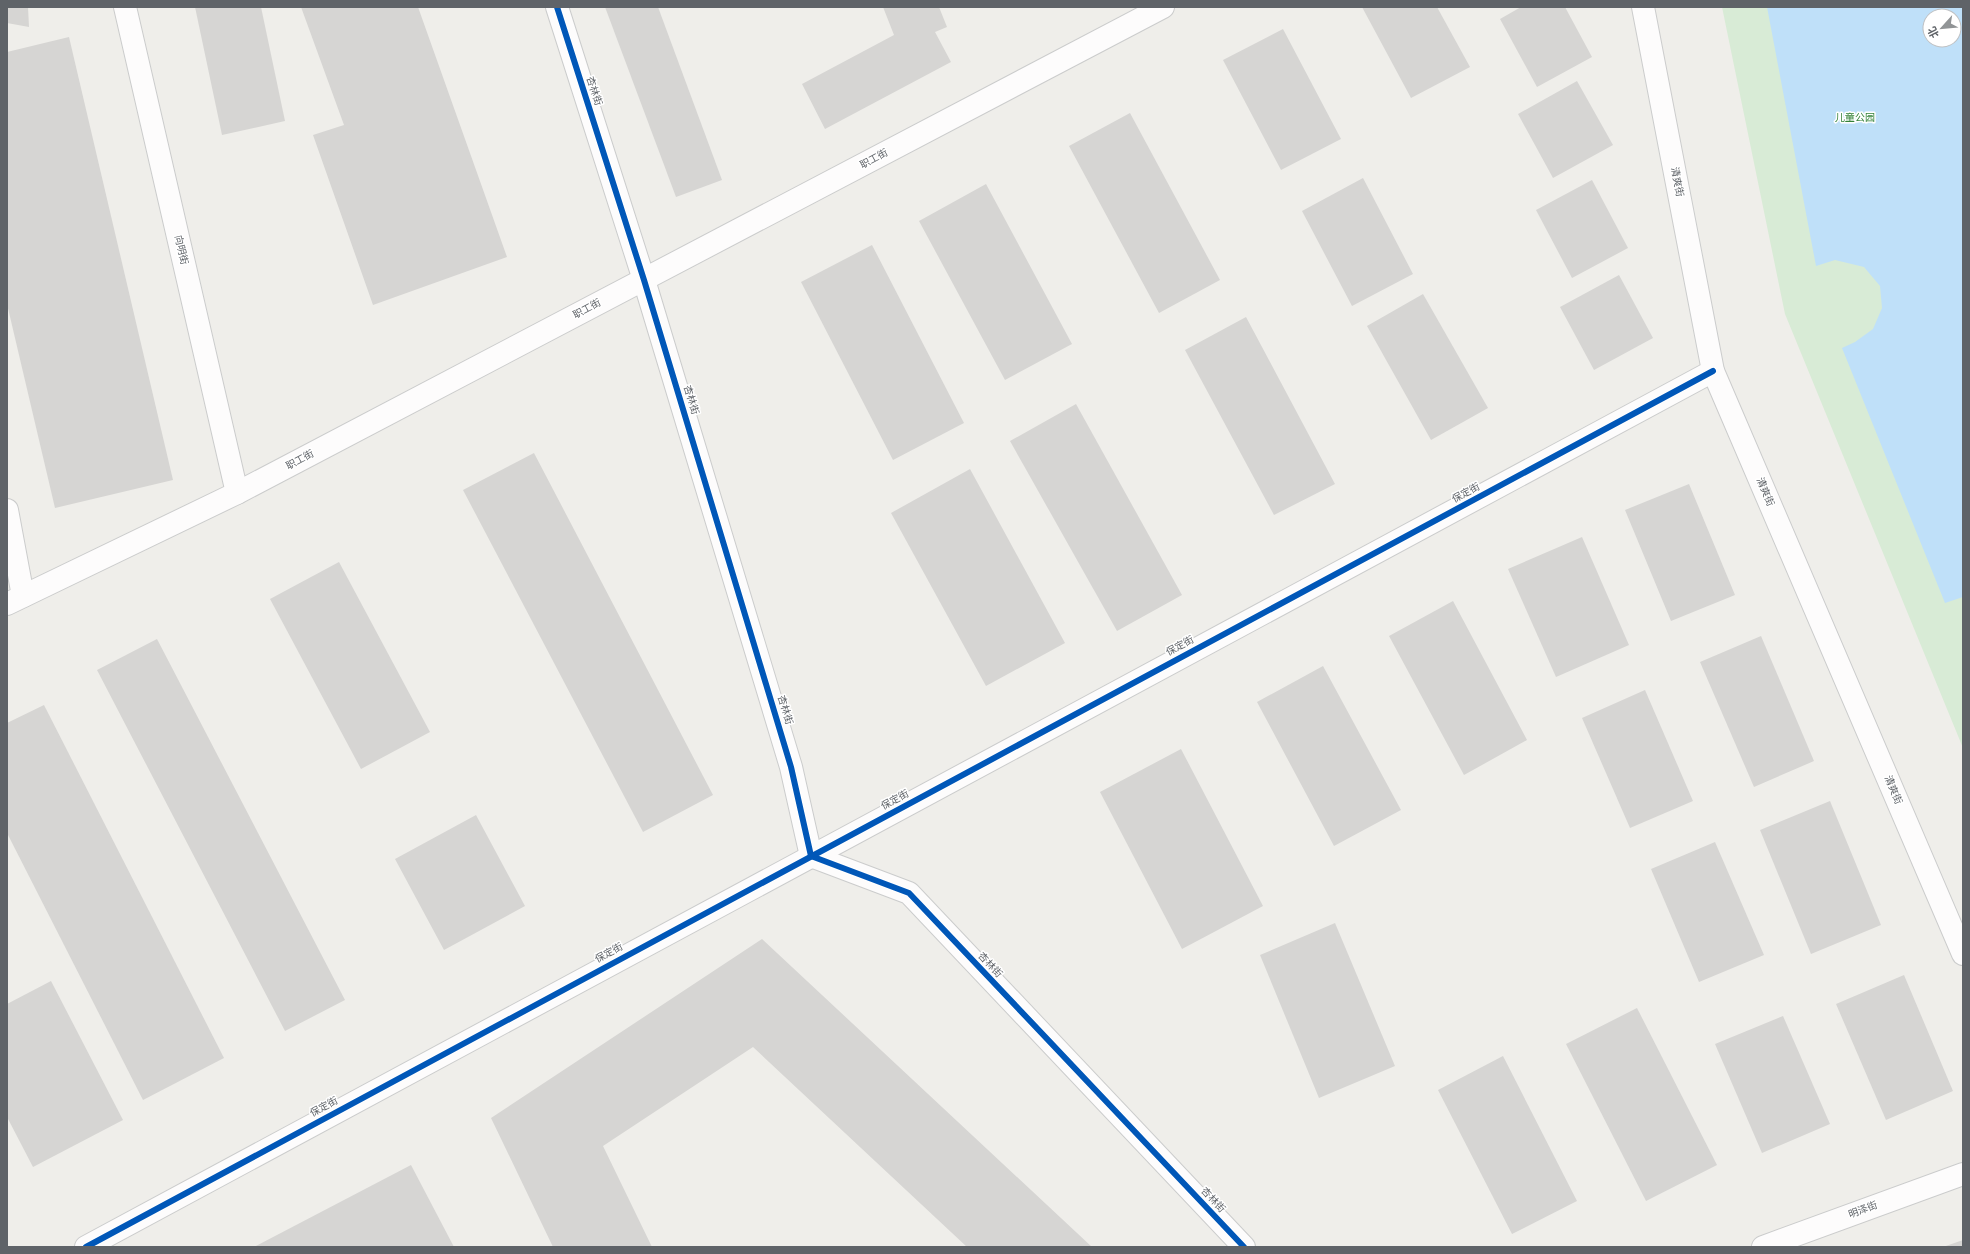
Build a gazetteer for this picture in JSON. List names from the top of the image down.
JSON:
{
  "streets": {
    "street": [
      "杏林街",
      "职工街",
      "清爽街",
      "向明街",
      "保定街",
      "明泽街"
    ]
  },
  "crossings": [
    ["杏林街", "职工街"],
    ["杏林街", "保定街"],
    ["职工街", "向明街"],
    ["清爽街", "保定街"]
  ],
  "parks": ["儿童公园"],
  "north": "bottom left"
}
